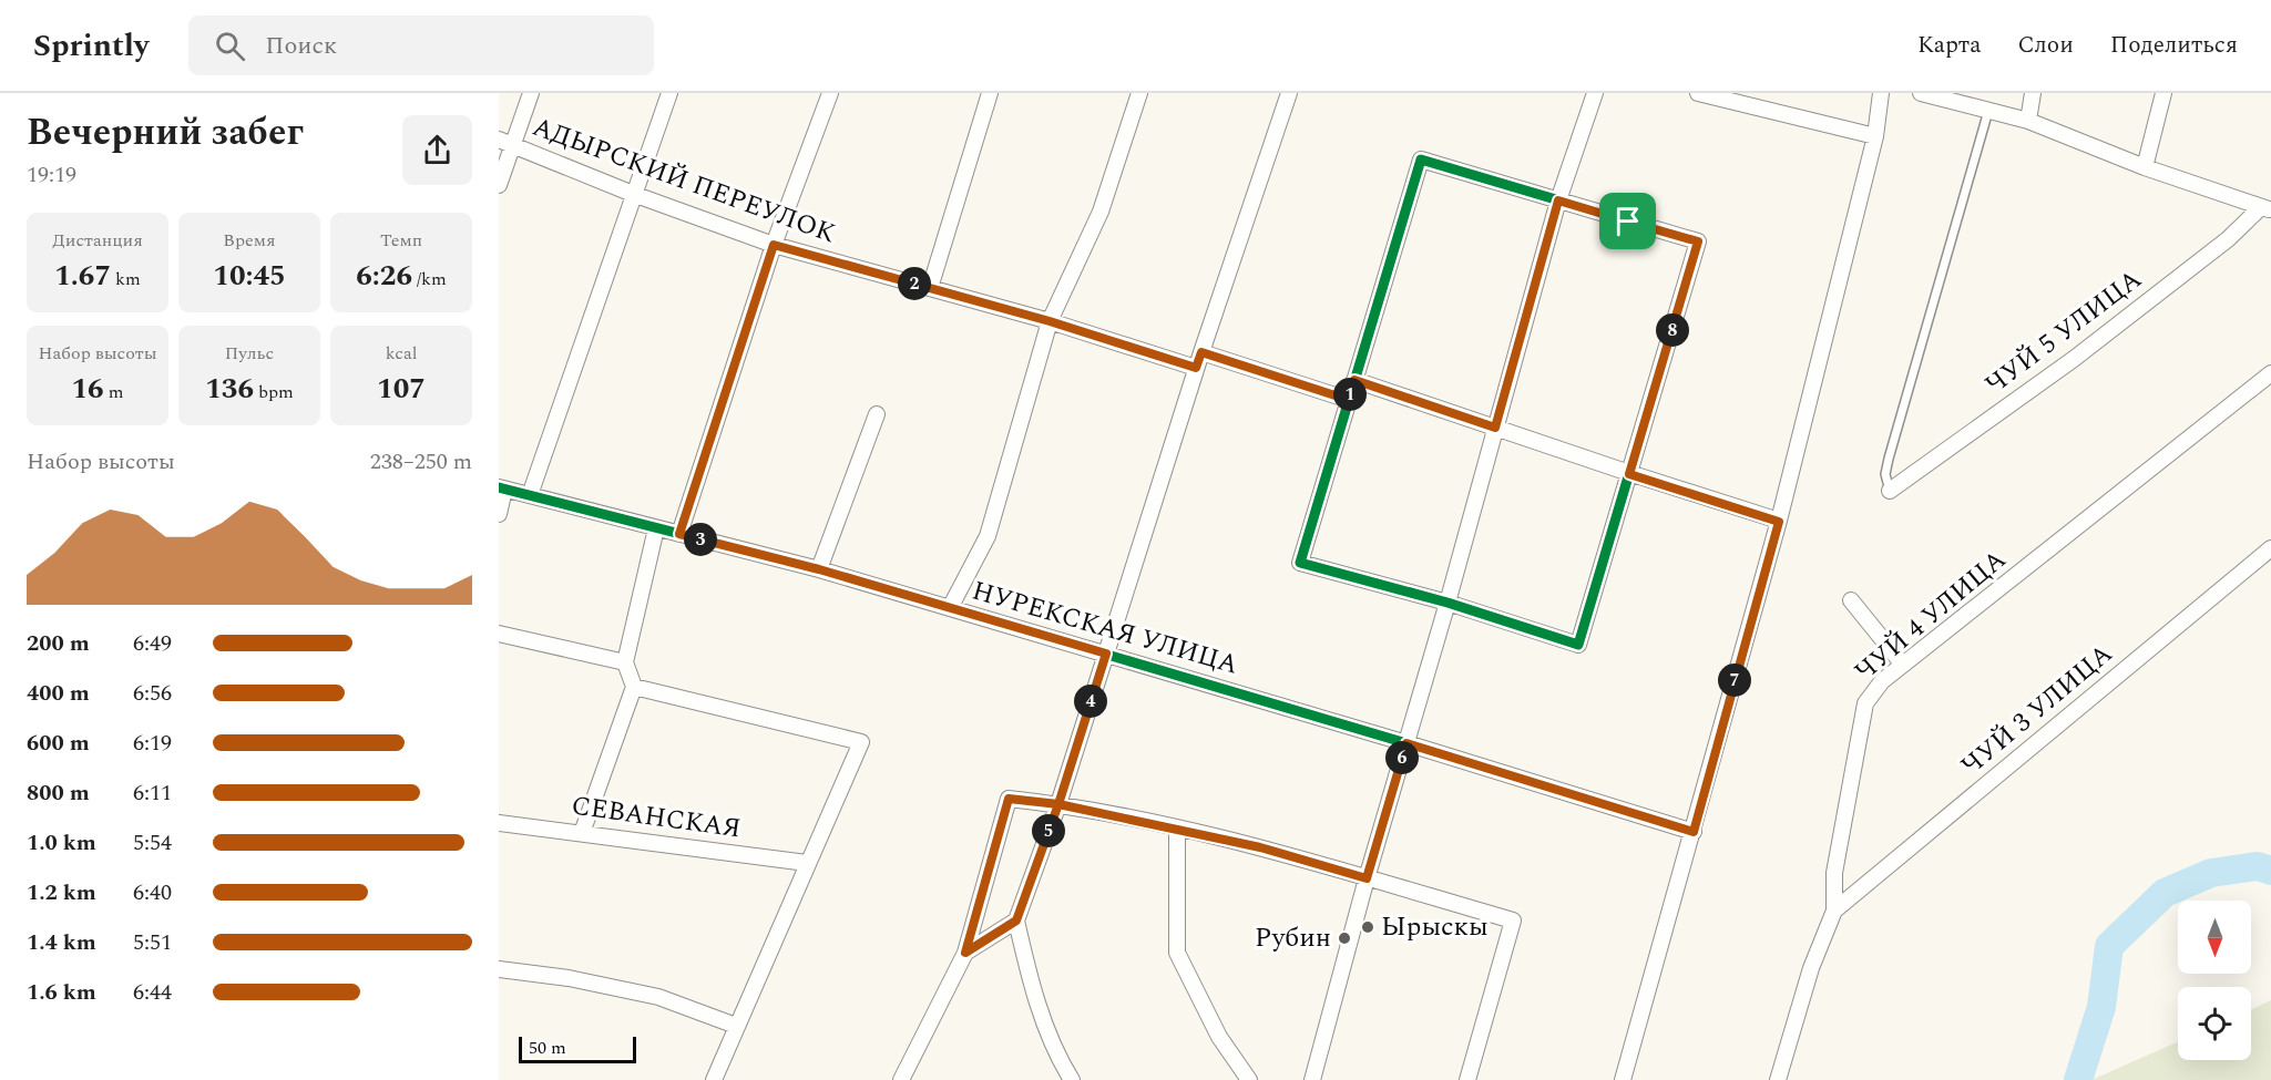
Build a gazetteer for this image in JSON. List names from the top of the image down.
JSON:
{
  "streets": {
    "street": [
      "АДЫРСКИЙ ПЕРЕУЛОК",
      "ЧУЙ 5 УЛИЦА",
      "ЧУЙ 4 УЛИЦА",
      "НУРЕКСКАЯ УЛИЦА",
      "ЧУЙ 3 УЛИЦА",
      "СЕВАНСКАЯ"
    ]
  },
  "crossings": [
    ["ЧУЙ 4 УЛИЦА", "ЧУЙ 3 УЛИЦА"]
  ],
  "places": ["Ырыскы", "Рубин"],
  "scale_bar": "50 m",
  "north": "bottom",
  "page": {
    "header": "Sprintly",
    "search": "Поиск",
    "nav": ["Карта", "Слои", "Поделиться"],
    "heading": ["Вечерний забег", "19:19"],
    "stats": [
      ["Дистанция", "1.67 km"],
      ["Время", "10:45"],
      ["Темп", "6:26 /km"],
      ["Набор высоты", "16 m"],
      ["Пульс", "136 bpm"],
      ["kcal", "107"]
    ],
    "pins": [
      "2",
      "8",
      "1",
      "3",
      "7",
      "4",
      "6",
      "5"
    ],
    "chart": ["Набор высоты", "238–250 m"],
    "list": [
      {
        "name": "200 m",
        "note": "6:49"
      },
      {
        "name": "400 m",
        "note": "6:56"
      },
      {
        "name": "600 m",
        "note": "6:19"
      },
      {
        "name": "800 m",
        "note": "6:11"
      },
      {
        "name": "1.0 km",
        "note": "5:54"
      },
      {
        "name": "1.2 km",
        "note": "6:40"
      },
      {
        "name": "1.4 km",
        "note": "5:51"
      },
      {
        "name": "1.6 km",
        "note": "6:44"
      }
    ],
    "scale": "50 m"
  }
}
